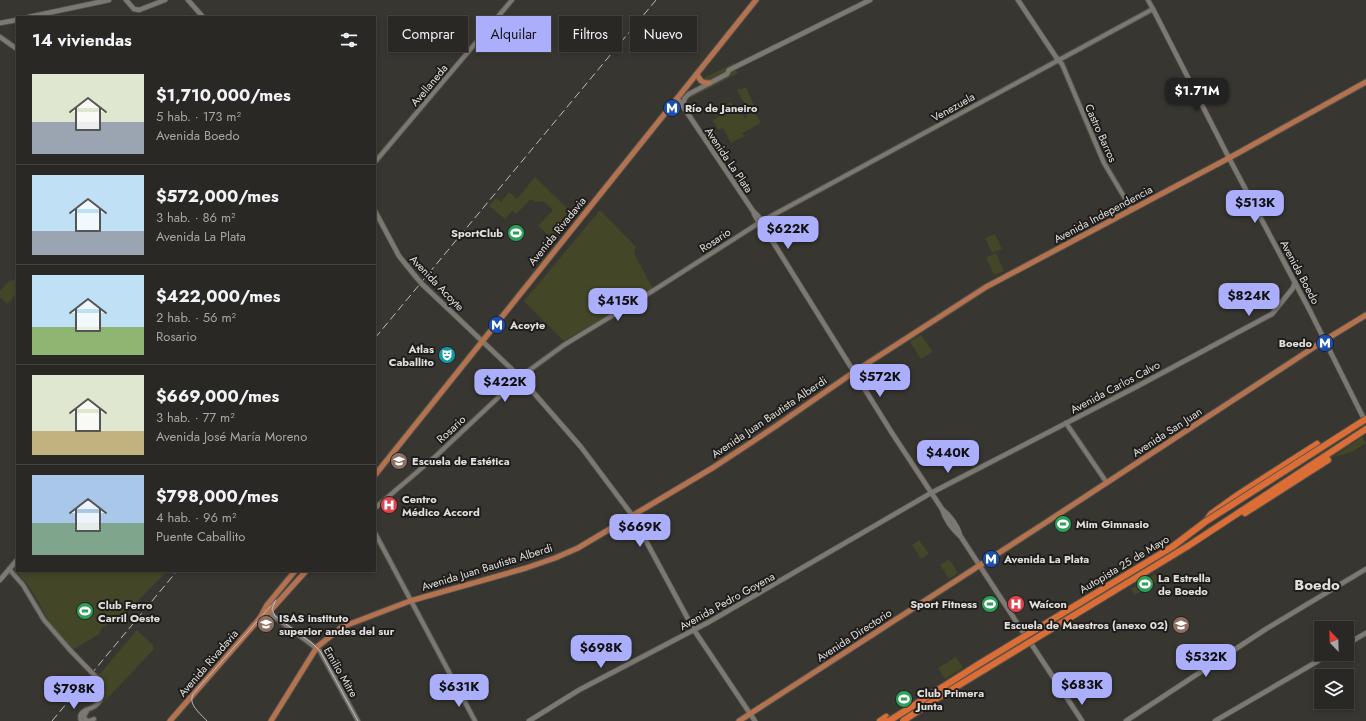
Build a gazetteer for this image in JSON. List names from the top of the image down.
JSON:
{
  "streets": {
    "highway": ["Autopista 25 de Mayo"],
    "main road": [
      "Avenida La Plata",
      "Avenida Independencia",
      "Avenida Rivadavia",
      "Avenida Boedo",
      "Avenida Acoyte",
      "Avenida Carlos Calvo",
      "Avenida Juan Bautista Alberdi",
      "Avenida San Juan",
      "Avenida Pedro Goyena",
      "Avenida Directorio"
    ],
    "street": [
      "Avellaneda",
      "Venezuela",
      "Castro Barros",
      "Rosario",
      "Emilio Mitre"
    ]
  },
  "crossings": [
    ["Venezuela", "Castro Barros"],
    ["Venezuela", "Avenida La Plata"],
    ["Venezuela", "Rosario"],
    ["Venezuela", "Avenida Boedo"],
    ["Castro Barros", "Avenida Independencia"],
    ["Avenida La Plata", "Avenida Independencia"],
    ["Avenida La Plata", "Avenida Rivadavia"],
    ["Avenida La Plata", "Rosario"],
    ["Avenida La Plata", "Avenida Carlos Calvo"],
    ["Avenida La Plata", "Avenida Juan Bautista Alberdi"],
    ["Avenida La Plata", "Avenida San Juan"],
    ["Avenida La Plata", "Avenida Pedro Goyena"],
    ["Avenida La Plata", "Avenida Directorio"],
    ["Avenida Independencia", "Avenida Boedo"],
    ["Avenida Independencia", "Avenida Juan Bautista Alberdi"],
    ["Avenida Rivadavia", "Avenida Acoyte"],
    ["Avenida Rivadavia", "Emilio Mitre"],
    ["Rosario", "Avenida Acoyte"],
    ["Avenida Boedo", "Avenida Carlos Calvo"],
    ["Avenida Boedo", "Avenida San Juan"],
    ["Avenida Boedo", "Autopista 25 de Mayo"],
    ["Avenida Acoyte", "Avenida Juan Bautista Alberdi"],
    ["Avenida Acoyte", "Avenida Pedro Goyena"],
    ["Avenida Acoyte", "Avenida Directorio"],
    ["Avenida Carlos Calvo", "Avenida Pedro Goyena"],
    ["Avenida Juan Bautista Alberdi", "Emilio Mitre"],
    ["Avenida San Juan", "Avenida Directorio"]
  ],
  "districts": ["Boedo"],
  "places": {
    "metro station": [
      "Río de Janeiro",
      "Acoyte",
      "Boedo",
      "Avenida La Plata"
    ],
    "sports": [
      "SportClub",
      "Mim Gimnasio",
      "La Estrella de Boedo",
      "Sport Fitness",
      "Club Ferro Carril Oeste",
      "Club Primera Junta"
    ],
    "theatre": ["Atlas Caballito"],
    "school or university": ["Escuela de Estética", "ISAS instituto superior andes del sur", "Escuela de Maestros (anexo 02)"],
    "hospital": ["Centro Médico Accord", "Waícon"]
  },
  "north": "top left",
  "page": {
    "chip": [
      "Comprar",
      "Alquilar",
      "Filtros",
      "Nuevo"
    ],
    "heading": "14 viviendas",
    "list": [
      {
        "name": "$1,710,000/mes",
        "note": "5 hab. · 173 m² · Avenida Boedo"
      },
      {
        "name": "$572,000/mes",
        "note": "3 hab. · 86 m² · Avenida La Plata"
      },
      {
        "name": "$422,000/mes",
        "note": "2 hab. · 56 m² · Rosario"
      },
      {
        "name": "$669,000/mes",
        "note": "3 hab. · 77 m² · Avenida José María Moreno"
      },
      {
        "name": "$798,000/mes",
        "note": "4 hab. · 96 m² · Puente Caballito"
      }
    ],
    "price": [
      "$1.71M",
      "$513K",
      "$622K",
      "$824K",
      "$415K",
      "$572K",
      "$422K",
      "$440K",
      "$669K",
      "$698K",
      "$532K",
      "$683K",
      "$631K",
      "$798K"
    ]
  }
}
